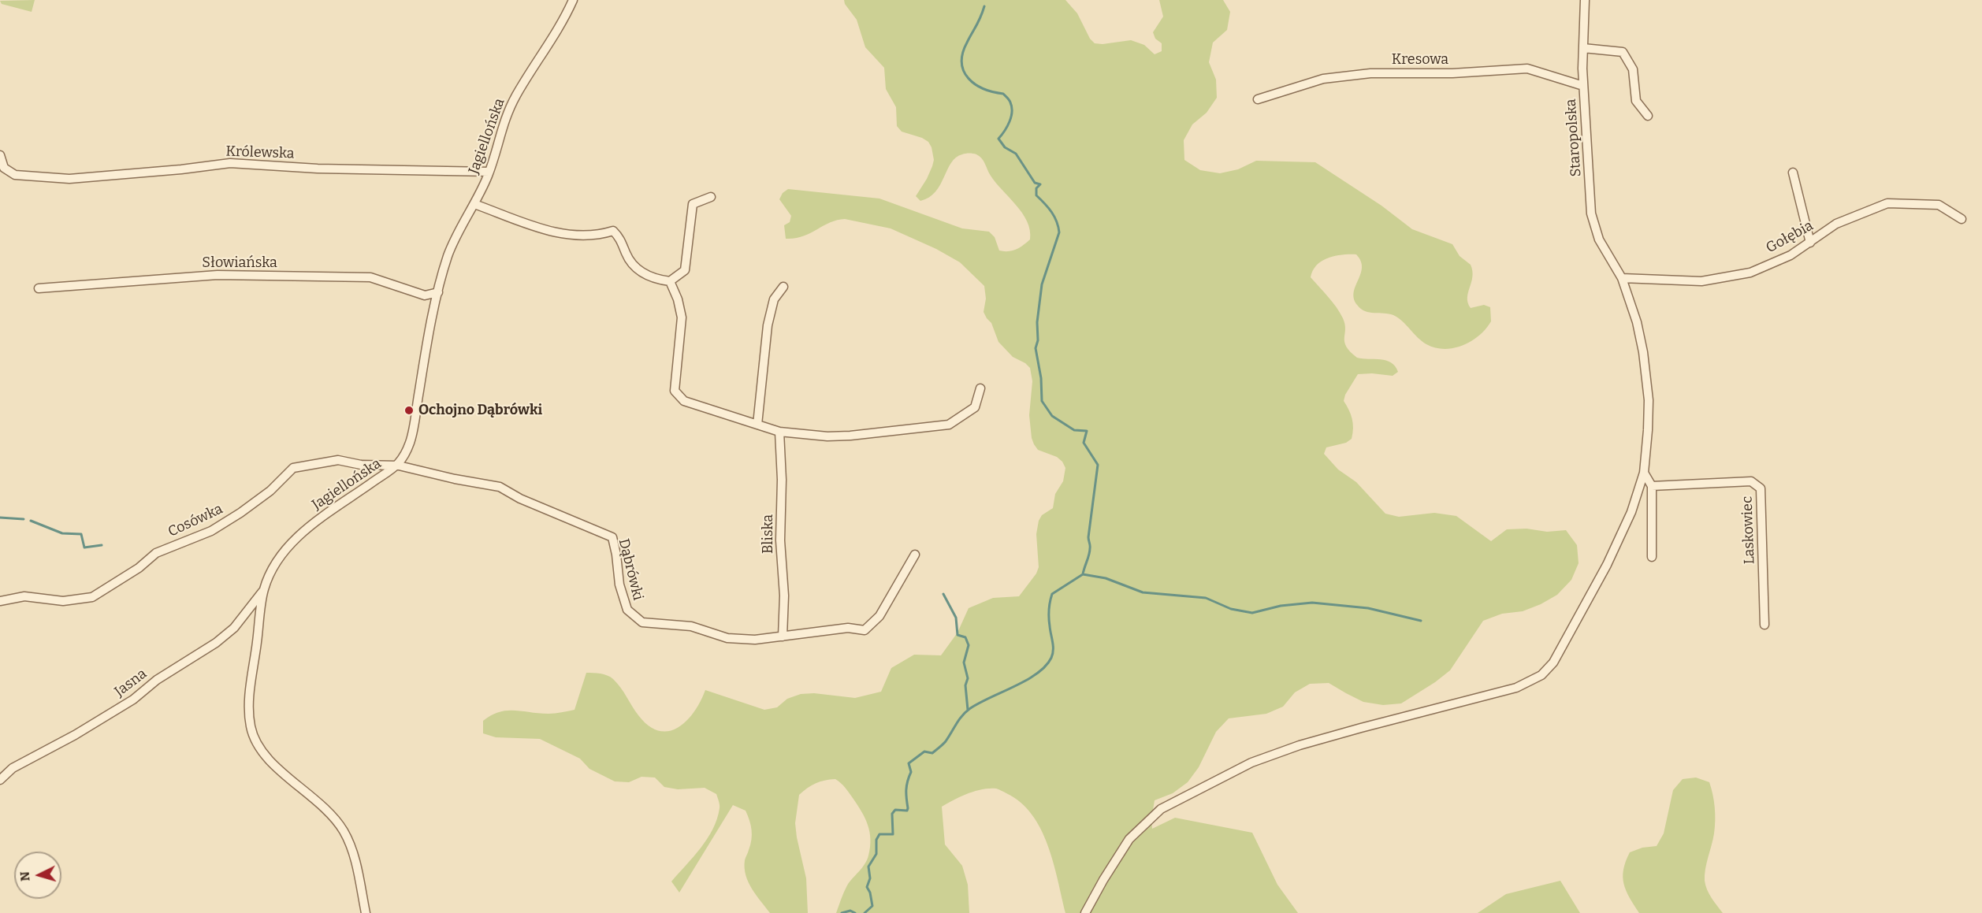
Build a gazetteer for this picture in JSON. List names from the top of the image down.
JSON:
{
  "streets": {
    "street": [
      "Kresowa",
      "Jagiellońska",
      "Staropolska",
      "Królewska",
      "Gołębia",
      "Słowiańska",
      "Cosówka",
      "Laskowiec",
      "Bliska",
      "Dąbrówki",
      "Jasna"
    ]
  },
  "crossings": [
    ["Kresowa", "Staropolska"],
    ["Jagiellońska", "Królewska"],
    ["Jagiellońska", "Słowiańska"],
    ["Jagiellońska", "Cosówka"],
    ["Jagiellońska", "Dąbrówki"],
    ["Jagiellońska", "Jasna"],
    ["Staropolska", "Gołębia"],
    ["Cosówka", "Dąbrówki"],
    ["Bliska", "Dąbrówki"]
  ],
  "places": ["Ochojno Dąbrówki"],
  "north": "left"
}
